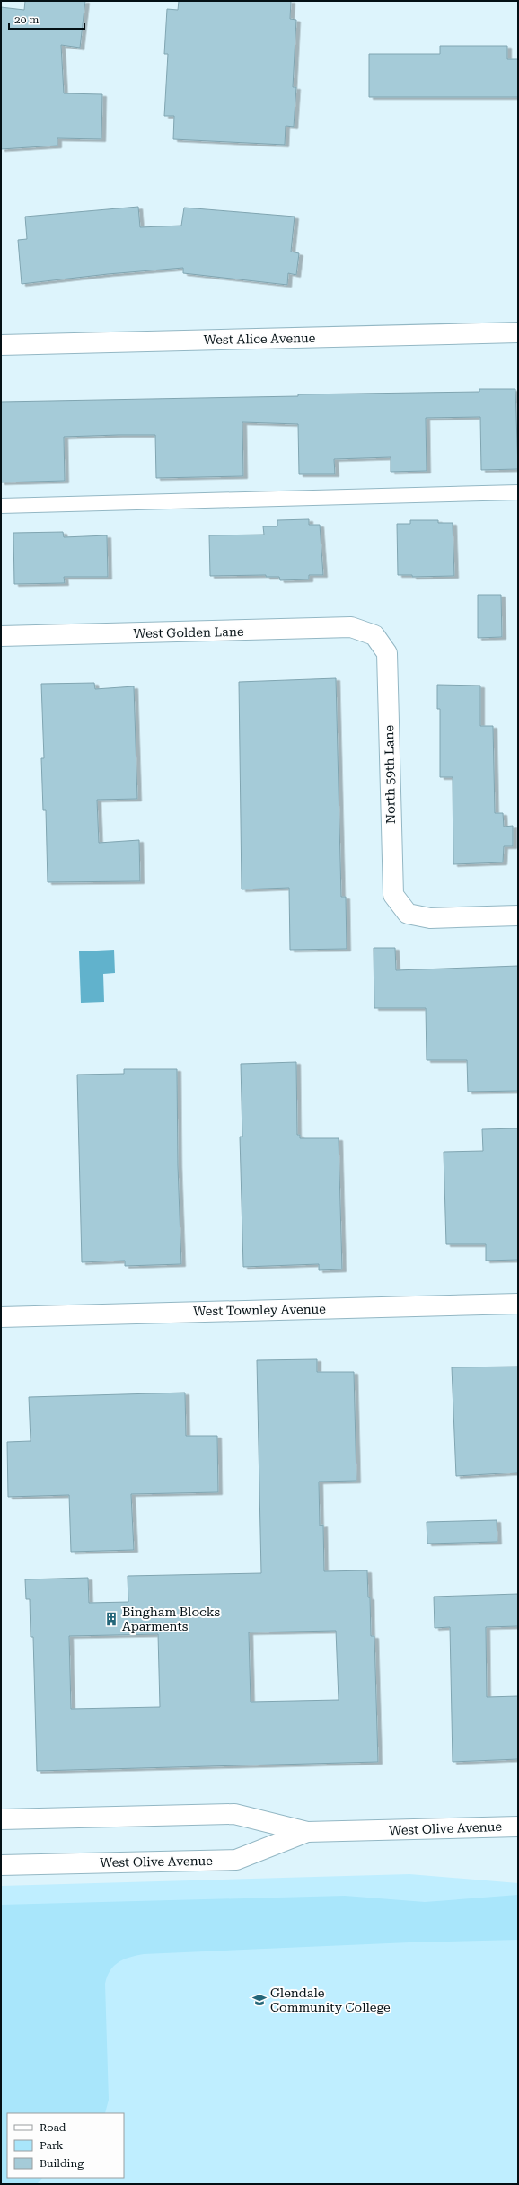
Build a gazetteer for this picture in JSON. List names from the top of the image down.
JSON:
{
  "streets": {
    "street": [
      "West Alice Avenue",
      "West Golden Lane",
      "North 59th Lane",
      "West Townley Avenue",
      "West Olive Avenue"
    ]
  },
  "crossings": [
    ["West Golden Lane", "North 59th Lane"]
  ],
  "places": {
    "building": ["Bingham Blocks Aparments"],
    "school or university": ["Glendale Community College"]
  },
  "legend": ["Road", "Park", "Building"],
  "scale_bar": "20 m"
}
